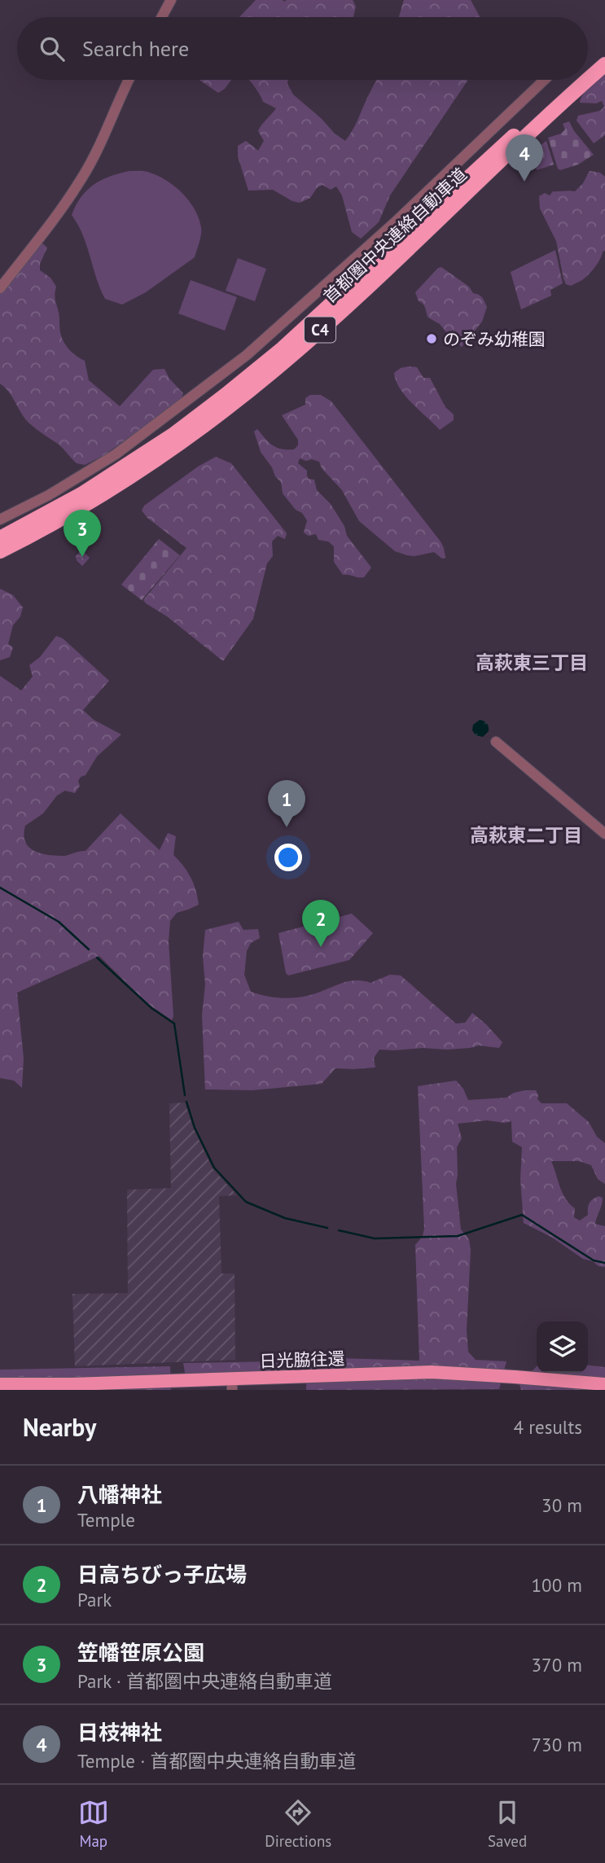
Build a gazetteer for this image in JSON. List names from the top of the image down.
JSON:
{
  "streets": {
    "highway": ["首都圏中央連絡自動車道", "C4", "日光脇往還"]
  },
  "districts": ["高萩東三丁目", "高萩東二丁目"],
  "places": ["のぞみ幼稚園"],
  "page": {
    "search": "Search here",
    "pins": [
      "4",
      "3",
      "1",
      "2"
    ],
    "heading": ["Nearby", "4 results"],
    "list": [
      {
        "mark": "1",
        "name": "八幡神社",
        "note": "Temple",
        "value": "30 m"
      },
      {
        "mark": "2",
        "name": "日高ちびっ子広場",
        "note": "Park",
        "value": "100 m"
      },
      {
        "mark": "3",
        "name": "笠幡笹原公園",
        "note": "Park · 首都圏中央連絡自動車道",
        "value": "370 m"
      },
      {
        "mark": "4",
        "name": "日枝神社",
        "note": "Temple · 首都圏中央連絡自動車道",
        "value": "730 m"
      }
    ],
    "nav": ["Map", "Directions", "Saved"]
  }
}
